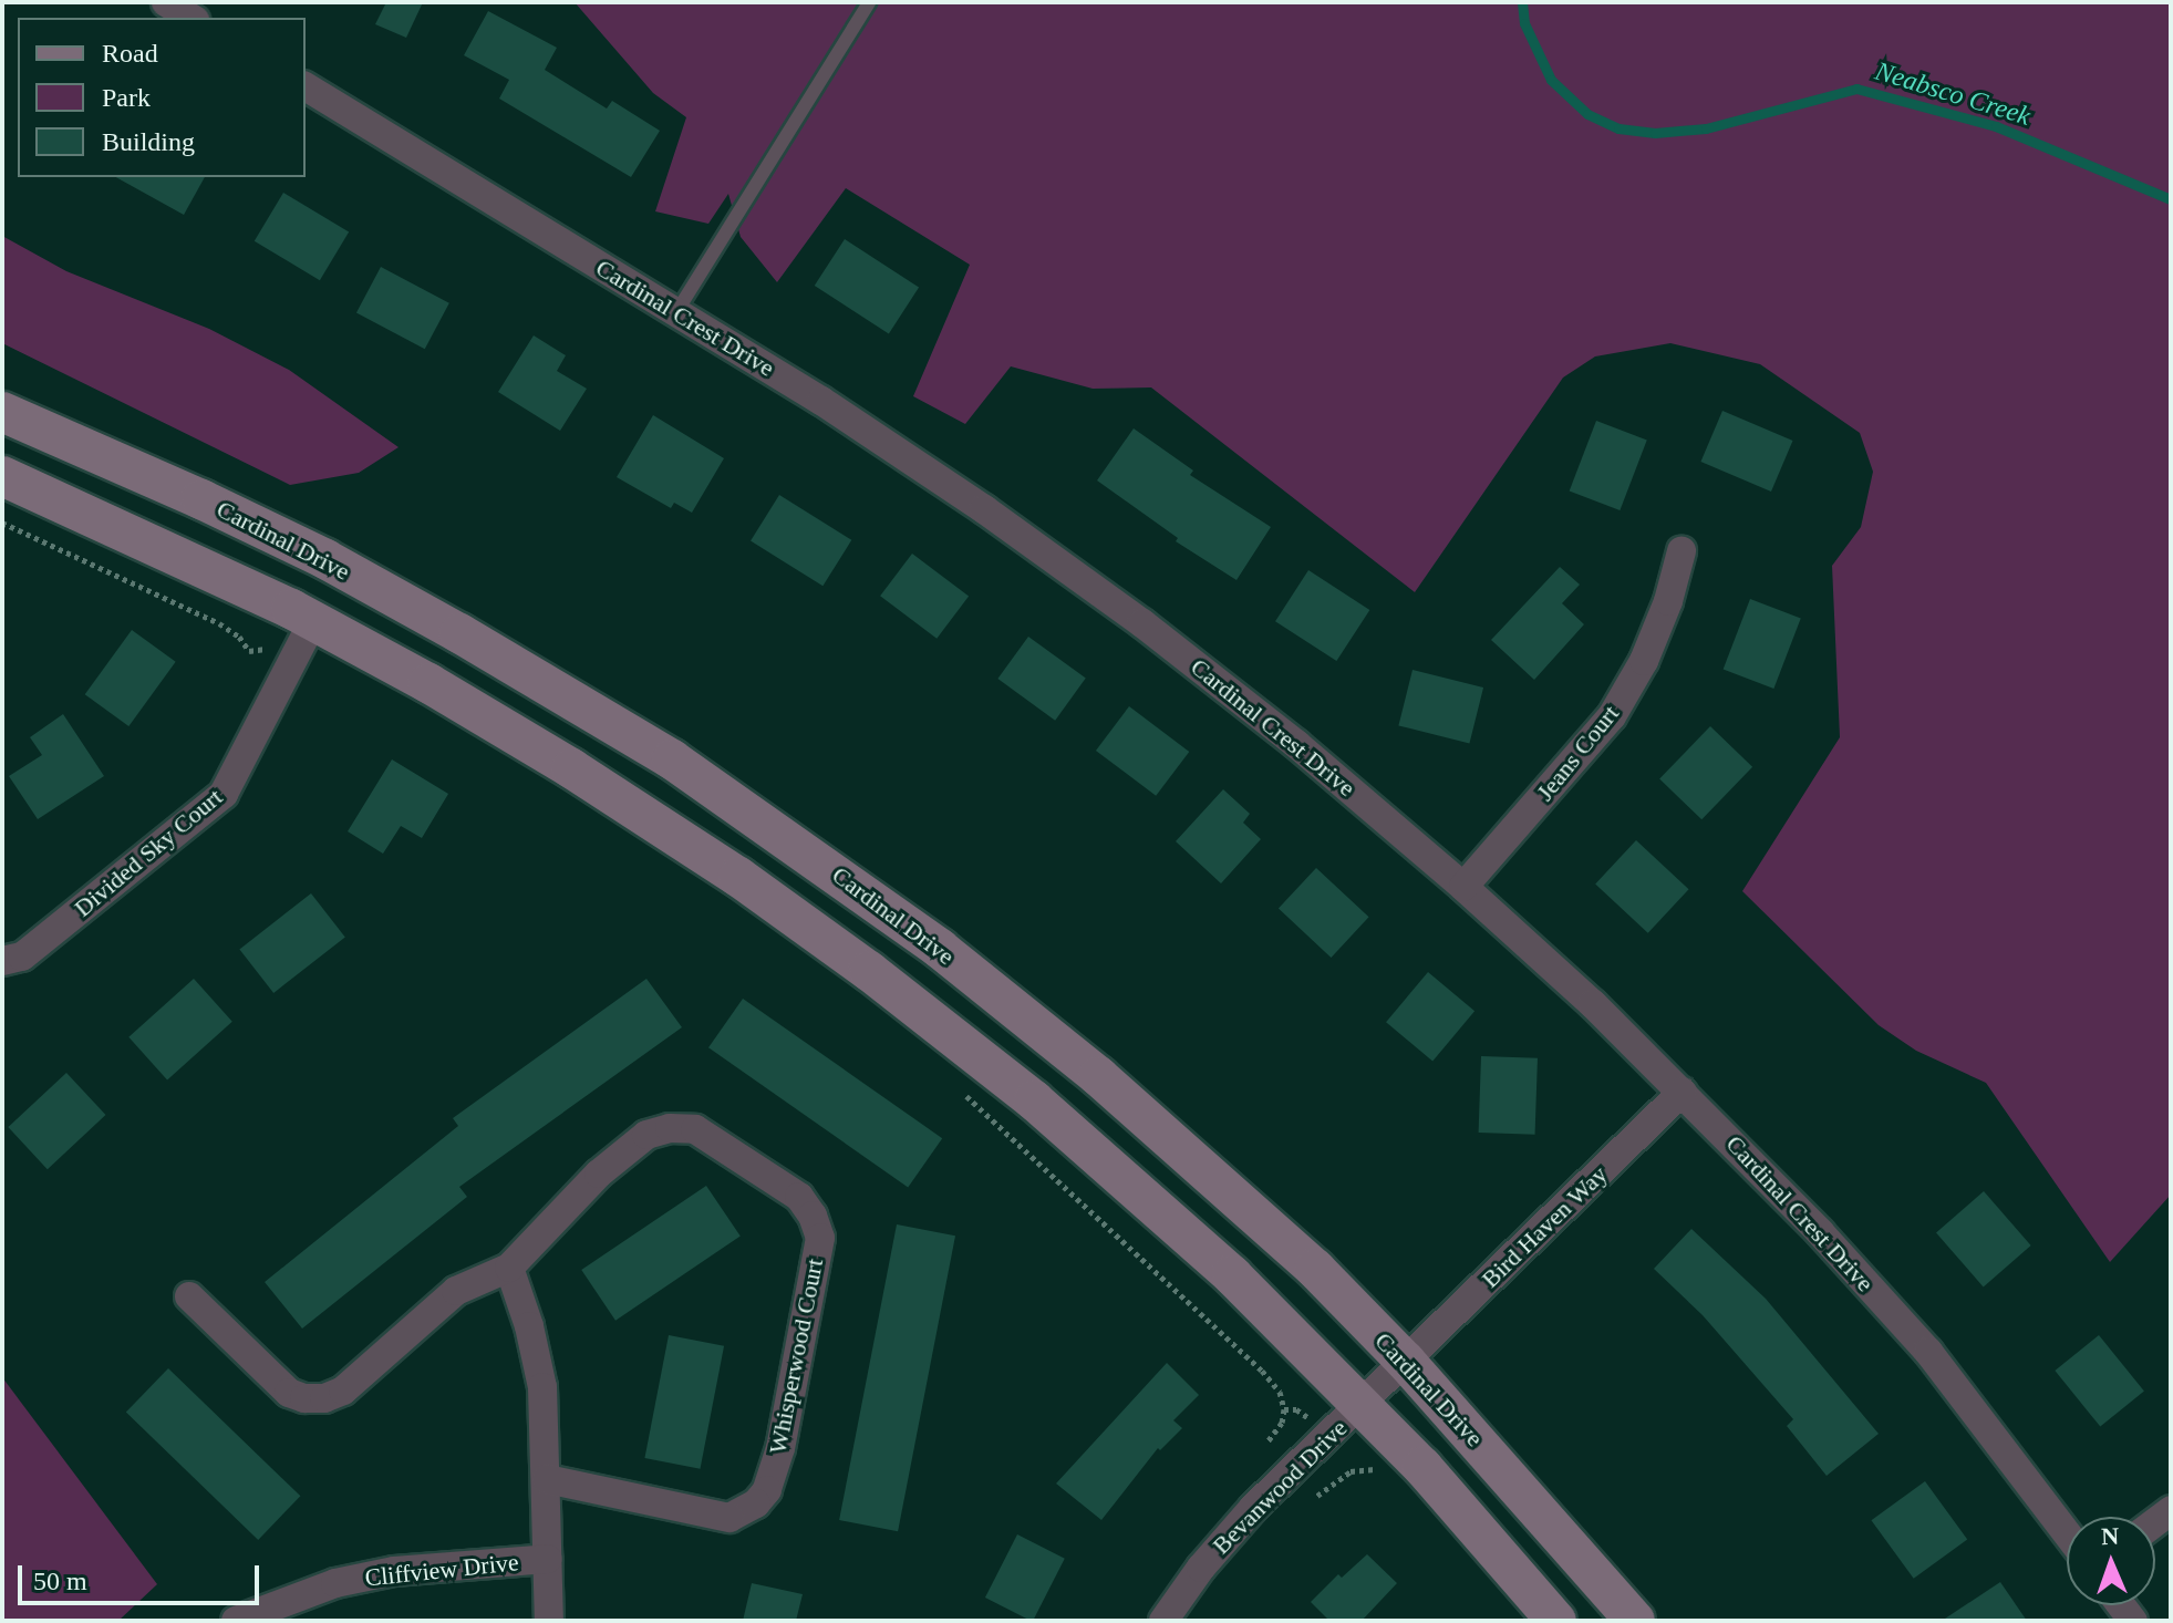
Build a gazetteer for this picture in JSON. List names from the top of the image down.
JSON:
{
  "streets": {
    "main road": ["Cardinal Drive"],
    "street": [
      "Cardinal Crest Drive",
      "Jeans Court",
      "Divided Sky Court",
      "Bird Haven Way",
      "Whisperwood Court",
      "Bevanwood Drive",
      "Cliffview Drive"
    ]
  },
  "crossings": [
    ["Cardinal Crest Drive", "Jeans Court"],
    ["Cardinal Crest Drive", "Bird Haven Way"],
    ["Cardinal Drive", "Bird Haven Way"],
    ["Cardinal Drive", "Bevanwood Drive"],
    ["Bird Haven Way", "Bevanwood Drive"]
  ],
  "water": ["Neabsco Creek"],
  "legend": ["Road", "Park", "Building"],
  "scale_bar": "50 m",
  "north": "top"
}
